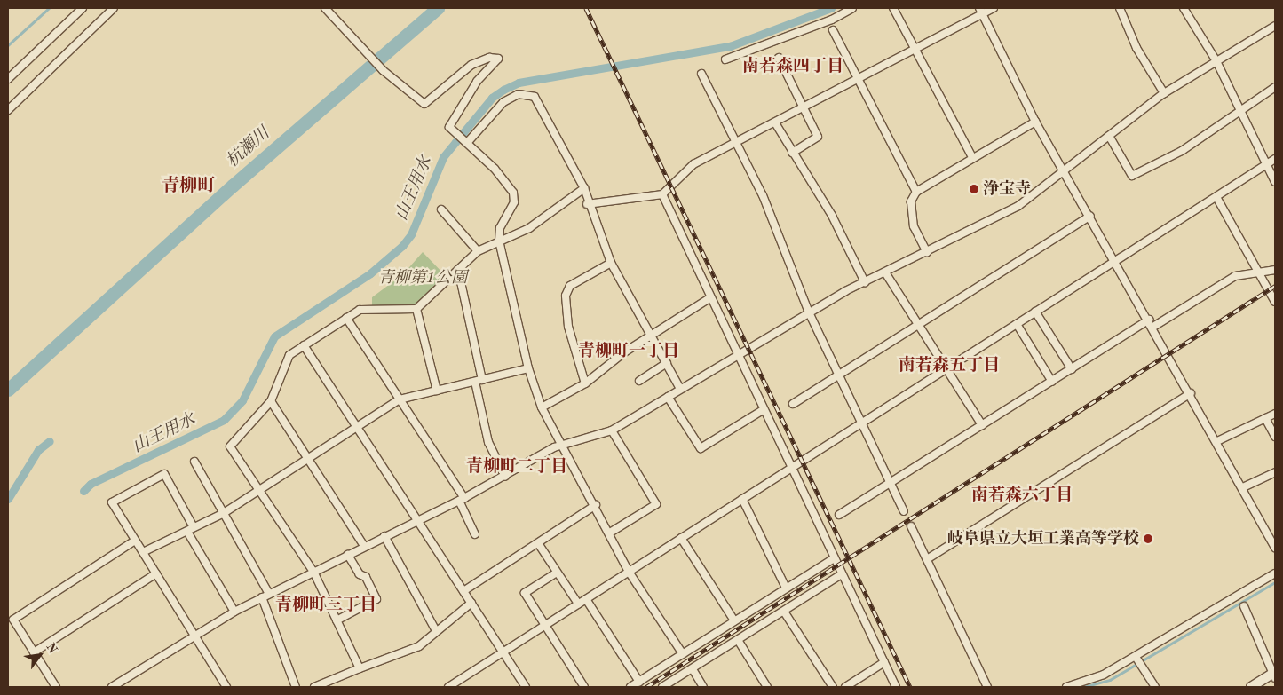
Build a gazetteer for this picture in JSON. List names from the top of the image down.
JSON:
{
  "districts": [
    "南若森四丁目",
    "青柳町",
    "青柳町一丁目",
    "南若森五丁目",
    "青柳町二丁目",
    "南若森六丁目",
    "青柳町三丁目"
  ],
  "water": ["杭瀬川", "山王用水"],
  "parks": ["青柳第1公園"],
  "places": ["浄宝寺", "岐阜県立大垣工業高等学校"],
  "north": "top right"
}
